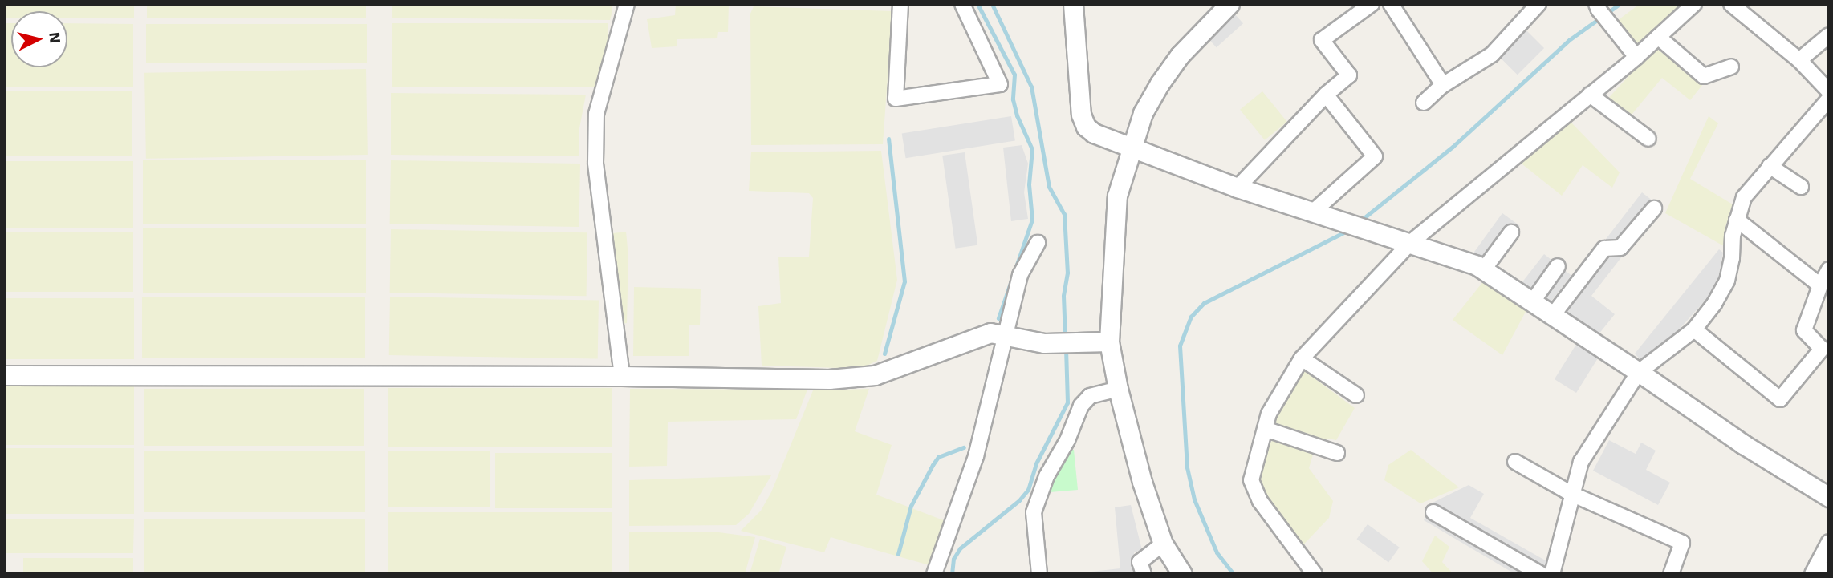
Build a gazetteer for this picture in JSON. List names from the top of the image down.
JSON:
{
  "north": "right"
}
